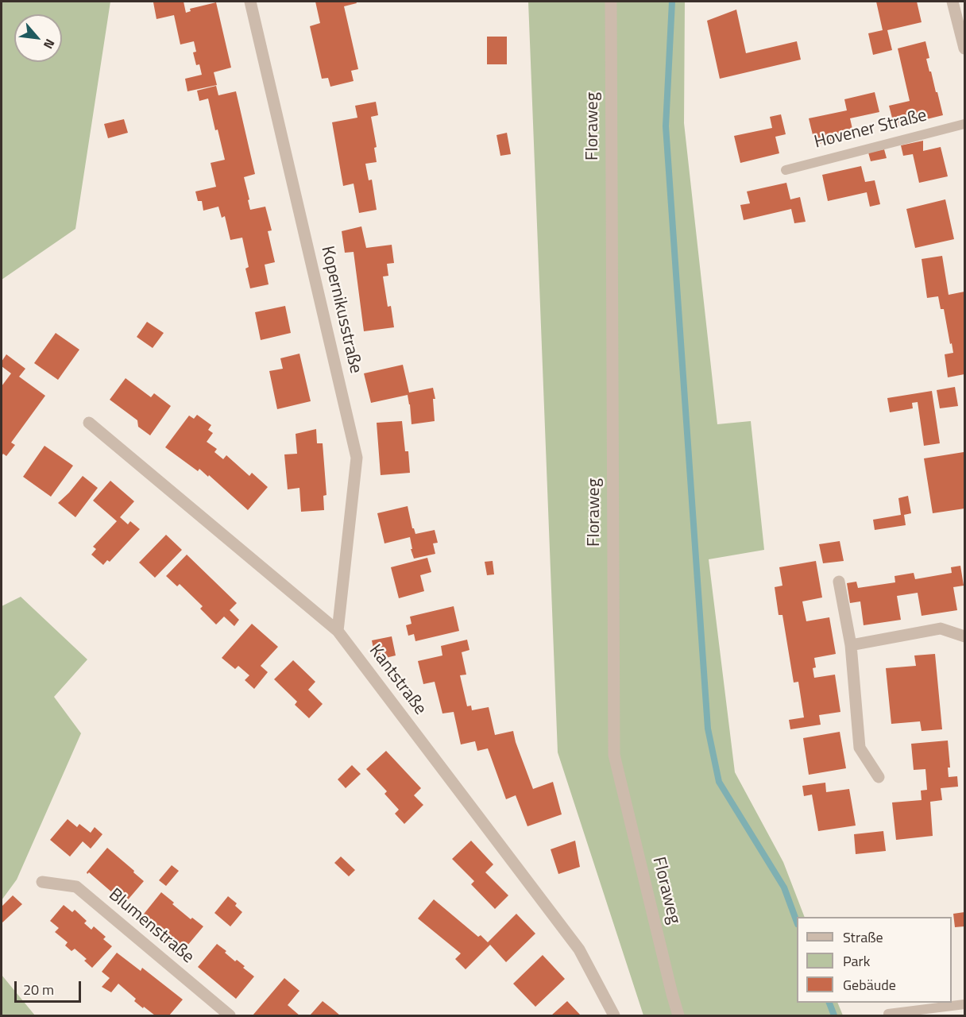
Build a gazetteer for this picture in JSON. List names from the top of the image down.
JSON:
{
  "streets": {
    "street": [
      "Floraweg",
      "Kopernikusstraße",
      "Kantstraße",
      "Blumenstraße"
    ],
    "lane": ["Hovener Straße"]
  },
  "crossings": [
    ["Kopernikusstraße", "Kantstraße"]
  ],
  "legend": ["Straße", "Park", "Gebäude"],
  "scale_bar": "20 m",
  "north": "bottom right"
}
